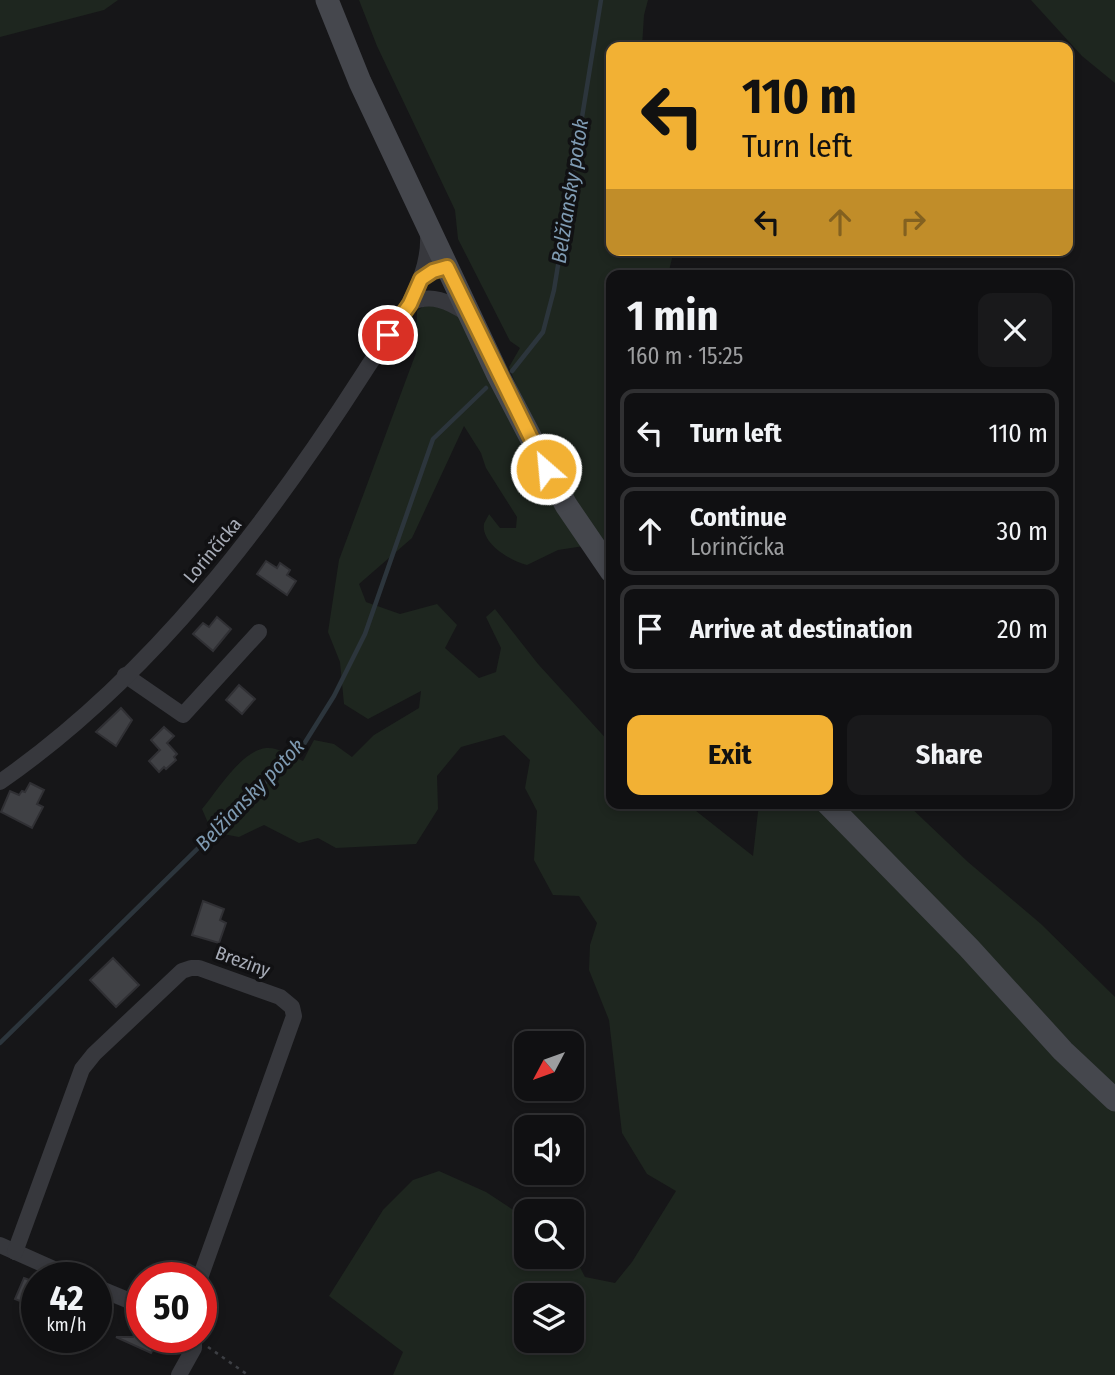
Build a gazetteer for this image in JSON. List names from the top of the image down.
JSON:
{
  "streets": {
    "street": ["Lorinčícka", "Breziny"]
  },
  "water": ["Belžiansky potok"],
  "north": "bottom left",
  "page": {
    "turn": ["110 m", "Turn left"],
    "heading": ["1 min", "160 m · 15:25"],
    "list": [
      {
        "name": "Turn left",
        "value": "110 m"
      },
      {
        "name": "Continue",
        "note": "Lorinčícka",
        "value": "30 m"
      },
      {
        "name": "Arrive at destination",
        "value": "20 m"
      }
    ],
    "buttons": ["Exit", "Share"],
    "speed": "42 km/h",
    "limit": "50"
  }
}
